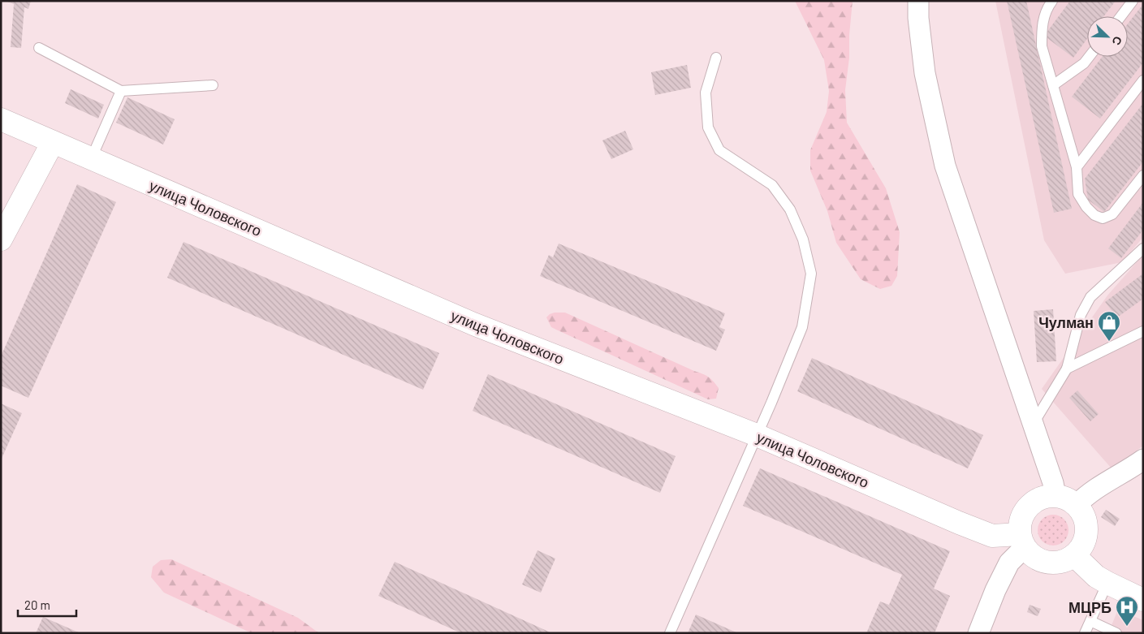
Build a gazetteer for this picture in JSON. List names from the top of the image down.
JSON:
{
  "streets": {
    "street": ["улица Чоловского"]
  },
  "places": {
    "shop": ["Чулман"],
    "hospital": ["МЦРБ"]
  },
  "scale_bar": "20 m",
  "north": "bottom right"
}
